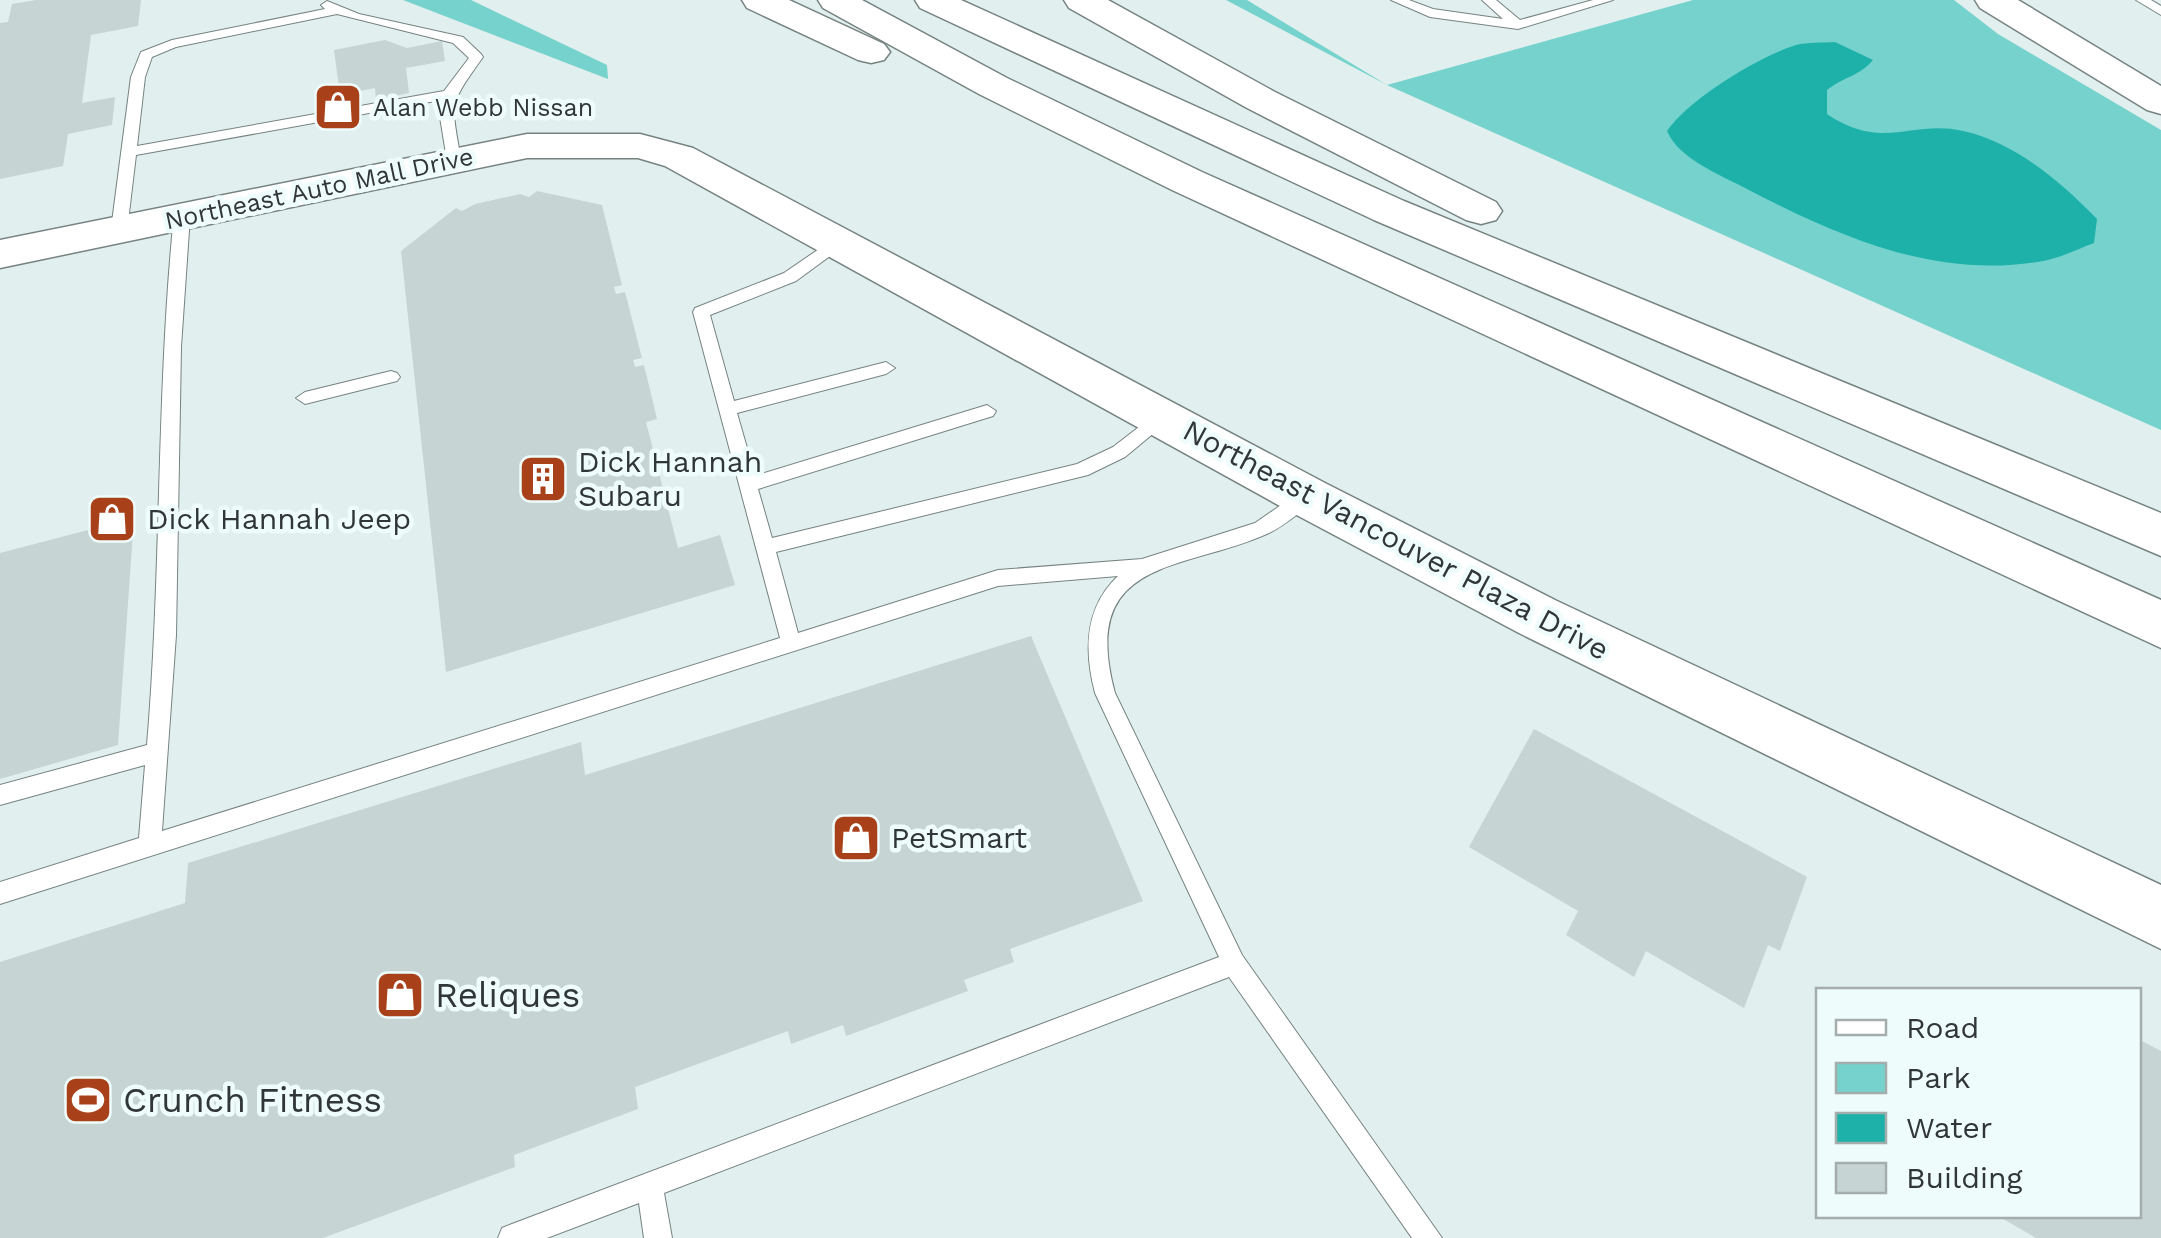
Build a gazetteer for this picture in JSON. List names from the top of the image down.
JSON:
{
  "streets": {
    "main road": ["Northeast Auto Mall Drive", "Northeast Vancouver Plaza Drive"]
  },
  "crossings": [
    ["Northeast Auto Mall Drive", "Northeast Vancouver Plaza Drive"]
  ],
  "places": {
    "shop": [
      "Alan Webb Nissan",
      "Dick Hannah Jeep",
      "PetSmart",
      "Reliques"
    ],
    "building": ["Dick Hannah Subaru"],
    "sports": ["Crunch Fitness"]
  },
  "legend": [
    "Road",
    "Park",
    "Water",
    "Building"
  ]
}
